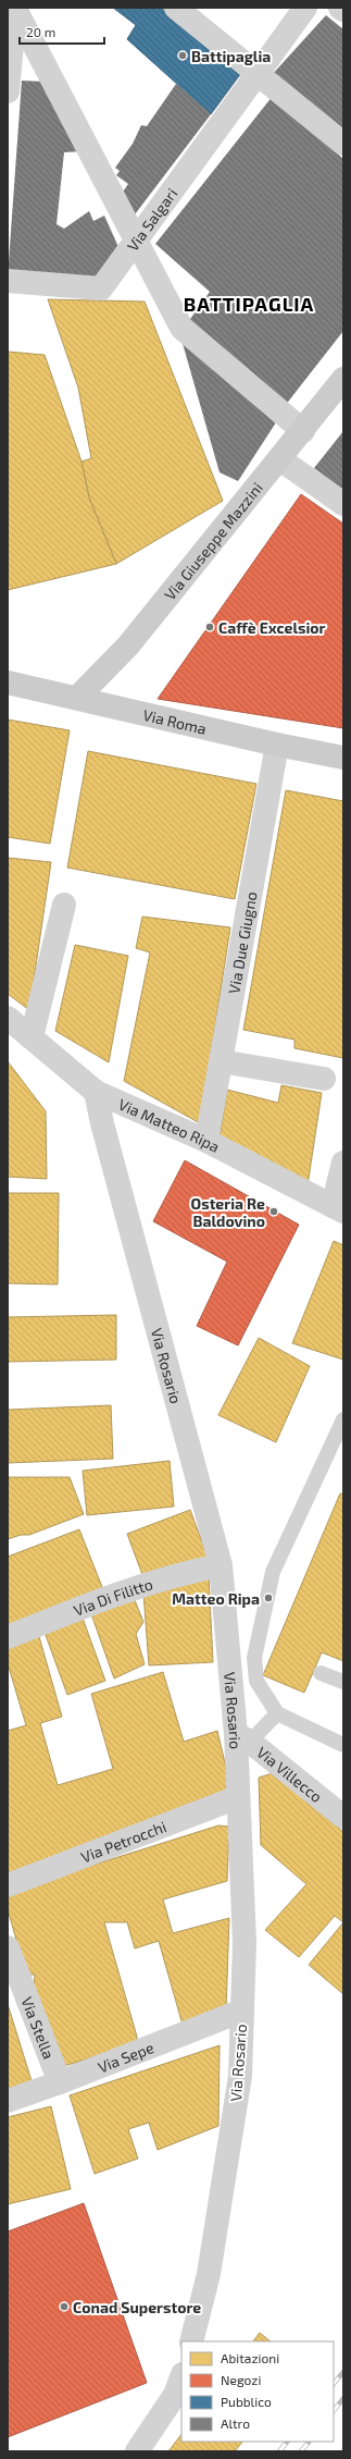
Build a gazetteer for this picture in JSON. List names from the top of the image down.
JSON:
{
  "streets": {
    "main road": ["Via Giuseppe Mazzini", "Via Roma"],
    "street": [
      "Via Salgari",
      "Via Due Giugno",
      "Via Matteo Ripa",
      "Via Rosario",
      "Via Di Filitto",
      "Via Villecco",
      "Via Petrocchi",
      "Via Stella",
      "Via Sepe"
    ]
  },
  "crossings": [
    ["Via Giuseppe Mazzini", "Via Roma"],
    ["Via Roma", "Via Due Giugno"],
    ["Via Due Giugno", "Via Matteo Ripa"],
    ["Via Matteo Ripa", "Via Rosario"],
    ["Via Rosario", "Via Di Filitto"],
    ["Via Rosario", "Via Villecco"],
    ["Via Rosario", "Via Petrocchi"],
    ["Via Rosario", "Via Sepe"],
    ["Via Stella", "Via Sepe"]
  ],
  "districts": ["BATTIPAGLIA"],
  "places": [
    "Battipaglia",
    "Caffè Excelsior",
    "Osteria Re Baldovino",
    "Matteo Ripa",
    "Conad Superstore"
  ],
  "legend": [
    "Abitazioni",
    "Negozi",
    "Pubblico",
    "Altro"
  ],
  "scale_bar": "20 m"
}
